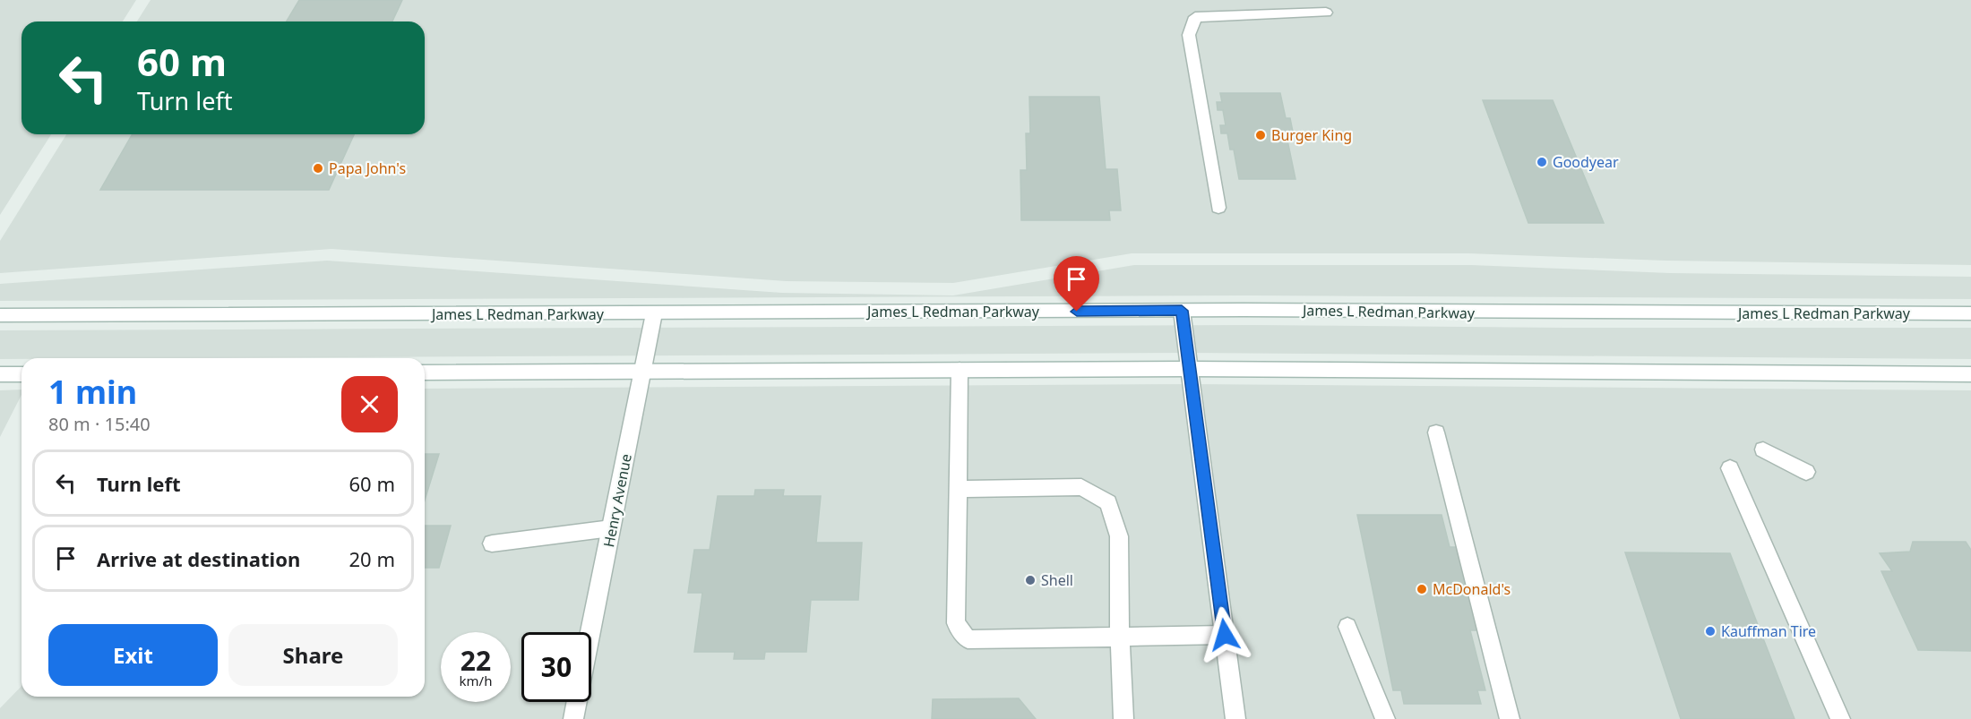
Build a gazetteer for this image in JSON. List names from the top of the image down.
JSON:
{
  "streets": {
    "main road": ["James L Redman Parkway", "Henry Avenue"]
  },
  "crossings": [
    ["James L Redman Parkway", "Henry Avenue"]
  ],
  "places": [
    "Burger King",
    "Goodyear",
    "Papa John's",
    "Shell",
    "McDonald's",
    "Kauffman Tire"
  ],
  "page": {
    "turn": ["60 m", "Turn left"],
    "heading": ["1 min", "80 m · 15:40"],
    "list": [
      {
        "name": "Turn left",
        "value": "60 m"
      },
      {
        "name": "Arrive at destination",
        "value": "20 m"
      }
    ],
    "buttons": ["Exit", "Share"],
    "speed": "22 km/h",
    "limit": "30"
  }
}
